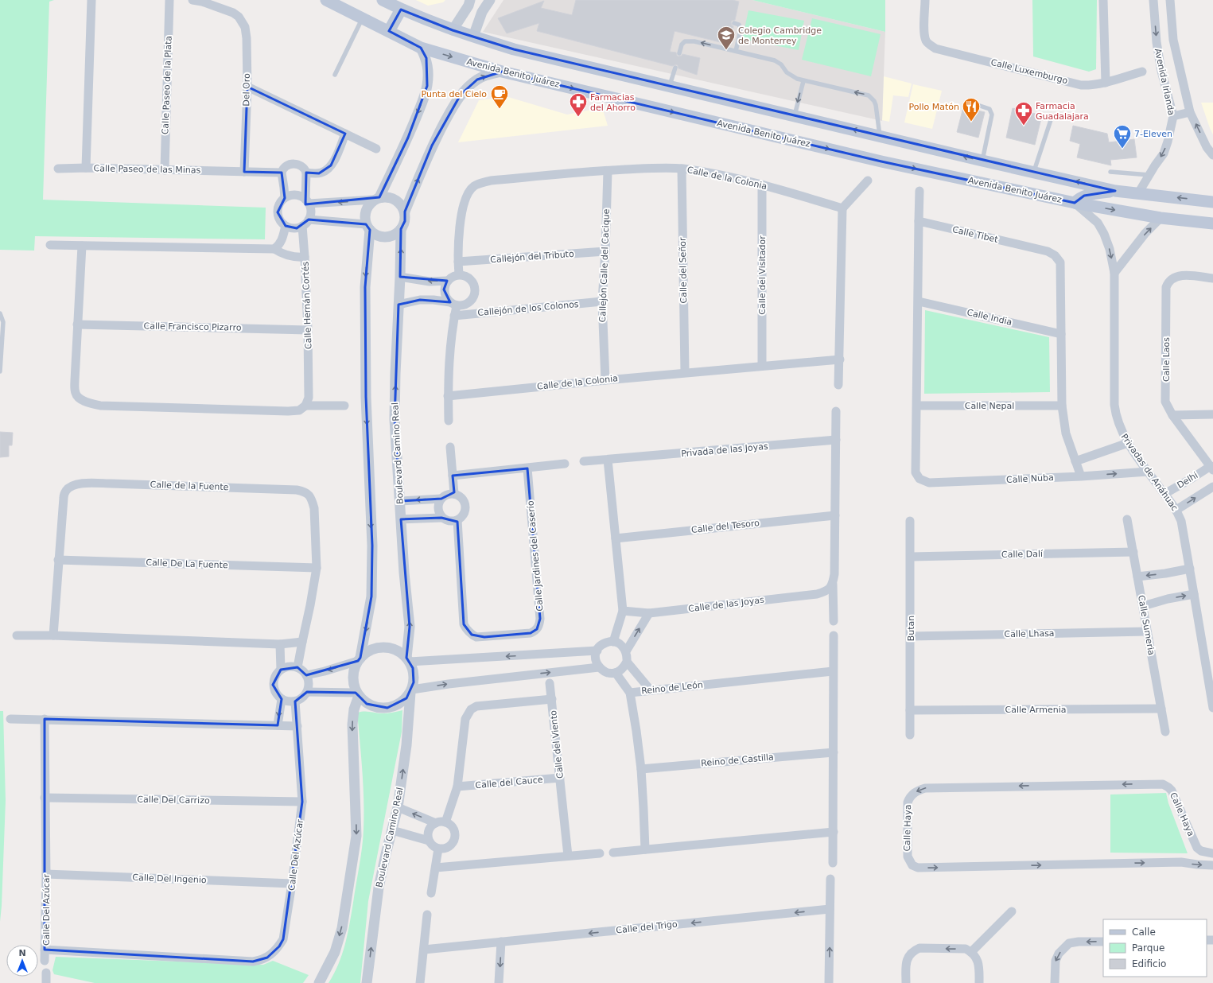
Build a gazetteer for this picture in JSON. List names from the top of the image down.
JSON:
{
  "streets": {
    "main road": ["Avenida Benito Juárez"],
    "street": [
      "Calle Luxemburgo",
      "Avenida Irlanda",
      "Calle Paseo de la Plata",
      "Del Oro",
      "Calle Paseo de las Minas",
      "Calle de la Colonia",
      "Calle Tibet",
      "Callejón del Tributo",
      "Callejón Calle del Cacique",
      "Calle del Señor",
      "Calle del Visitador",
      "Calle Hernán Cortés",
      "Callejón de los Colonos",
      "Calle India",
      "Calle Francisco Pizarro",
      "Calle Laos",
      "Calle Nepal",
      "Privada de las Joyas",
      "Boulevard Camino Real",
      "Privadas de Anáhuac",
      "Calle Nuba",
      "Delhi",
      "Calle de la Fuente",
      "Calle del Tesoro",
      "Calle Dalí",
      "Calle Jardines del Caserío",
      "Calle De La Fuente",
      "Calle de las Joyas",
      "Calle Sumeria",
      "Butan",
      "Calle Lhasa",
      "Reino de León",
      "Calle Armenia",
      "Calle del Viento",
      "Reino de Castilla",
      "Calle del Cauce",
      "Calle Del Carrizo",
      "Calle Haya",
      "Calle Del Azúcar",
      "Calle Del Ingenio",
      "Calle del Trigo"
    ]
  },
  "crossings": [
    ["Avenida Benito Juárez", "Privadas de Anáhuac"],
    ["Calle Paseo de la Plata", "Calle Paseo de las Minas"],
    ["Del Oro", "Calle Paseo de las Minas"],
    ["Calle de la Colonia", "Callejón del Tributo"],
    ["Calle de la Colonia", "Callejón Calle del Cacique"],
    ["Calle de la Colonia", "Calle del Señor"],
    ["Calle de la Colonia", "Calle del Visitador"],
    ["Calle Tibet", "Calle India"],
    ["Calle Tibet", "Calle Nepal"],
    ["Calle Tibet", "Calle Nuba"],
    ["Callejón del Tributo", "Callejón Calle del Cacique"],
    ["Callejón Calle del Cacique", "Callejón de los Colonos"],
    ["Calle Hernán Cortés", "Calle Francisco Pizarro"],
    ["Calle Laos", "Delhi"],
    ["Calle Nepal", "Calle Nuba"],
    ["Privadas de Anáhuac", "Calle Nuba"],
    ["Privadas de Anáhuac", "Delhi"],
    ["Calle de la Fuente", "Calle De La Fuente"],
    ["Calle Dalí", "Calle Sumeria"],
    ["Calle Dalí", "Butan"],
    ["Calle Sumeria", "Calle Lhasa"],
    ["Calle Sumeria", "Calle Armenia"],
    ["Butan", "Calle Lhasa"],
    ["Butan", "Calle Armenia"],
    ["Reino de León", "Reino de Castilla"],
    ["Calle del Viento", "Calle del Cauce"],
    ["Calle Del Carrizo", "Calle Del Azúcar"],
    ["Calle Del Azúcar", "Calle Del Ingenio"]
  ],
  "places": {
    "school or university": ["Colegio Cambridge de Monterrey"],
    "cafe": ["Punta del Cielo"],
    "pharmacy": ["Farmacias del Ahorro", "Farmacia Guadalajara"],
    "restaurant": ["Pollo Matón"],
    "supermarket": ["7-Eleven"]
  },
  "legend": ["Calle", "Parque", "Edificio"],
  "north": "top"
}
